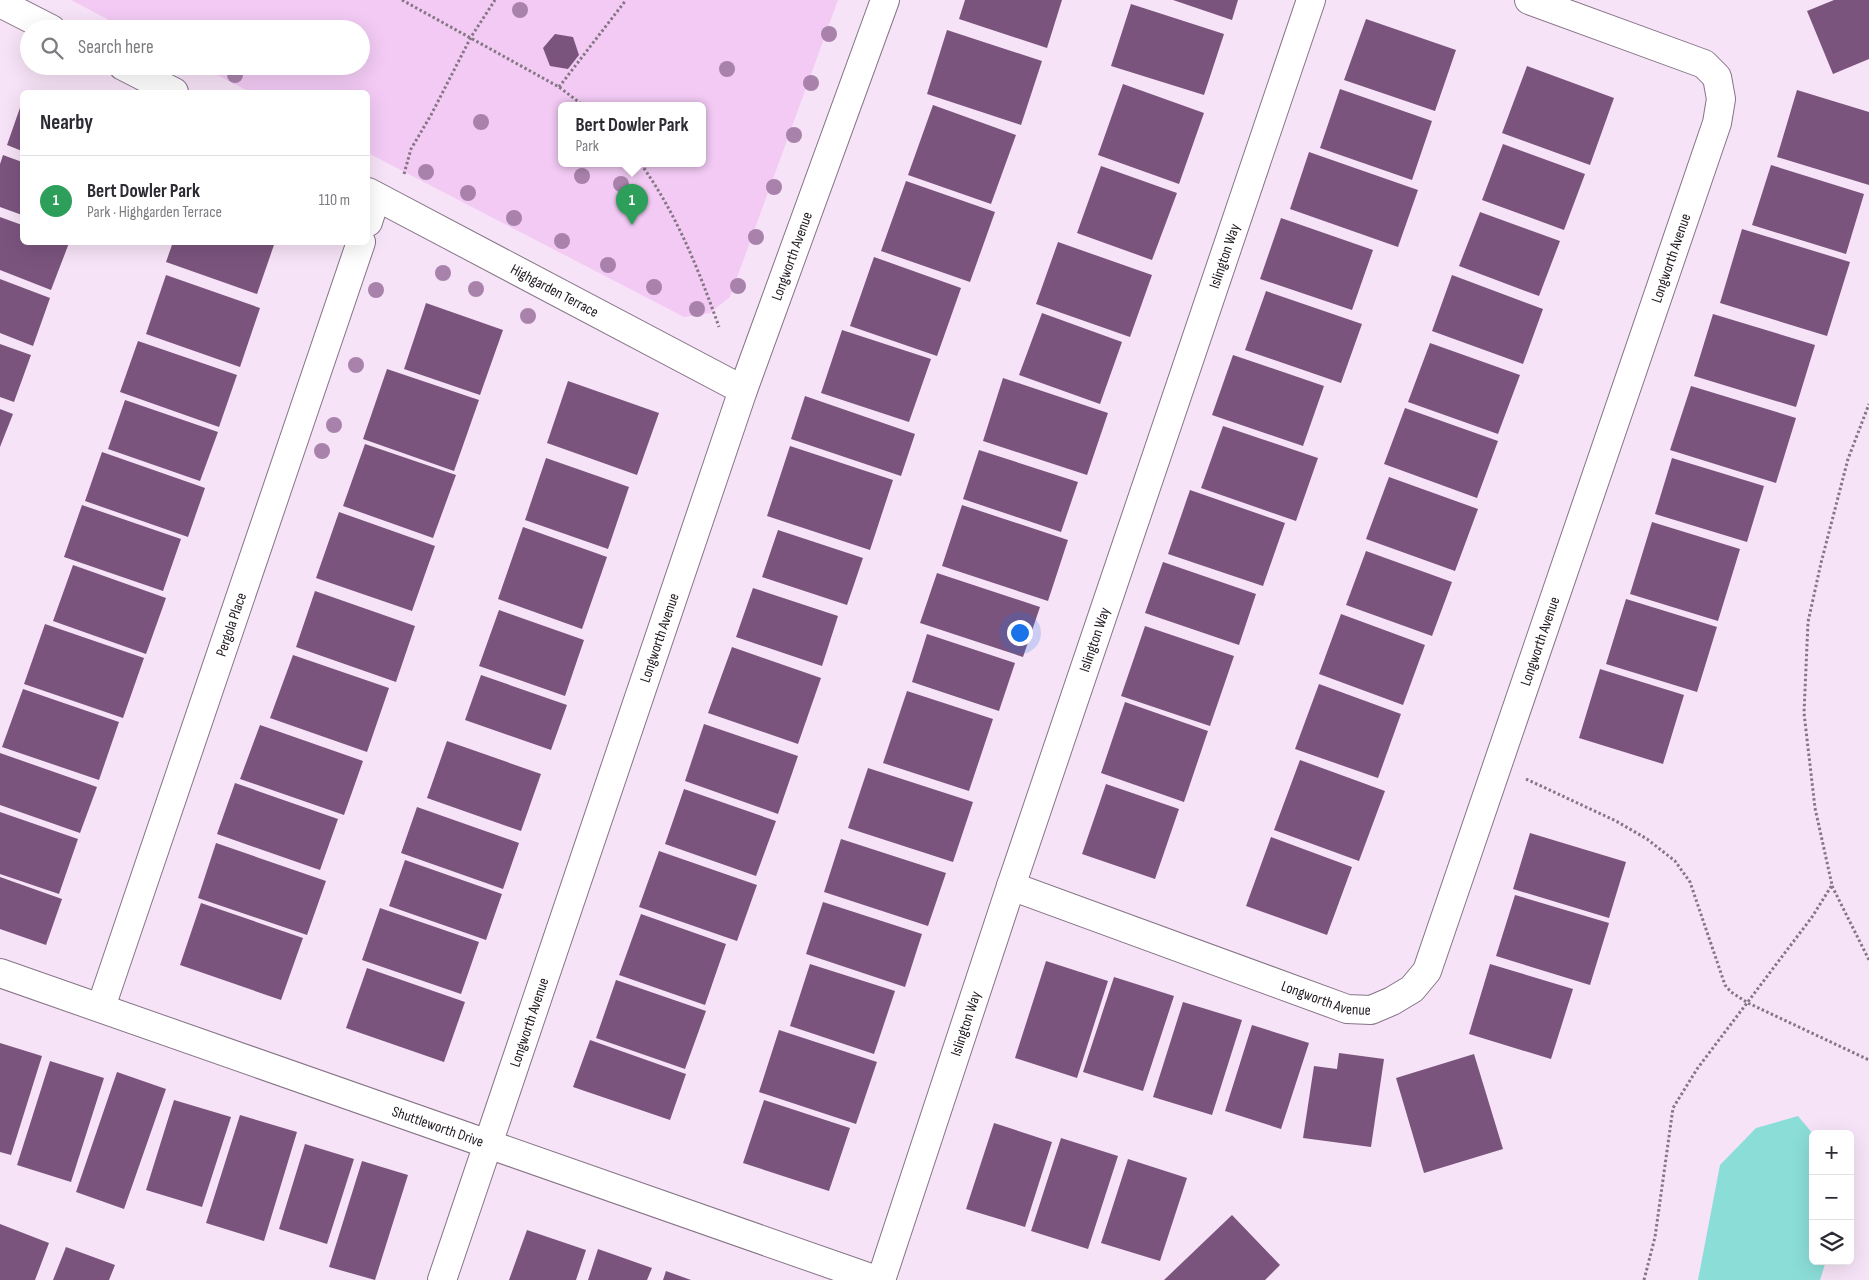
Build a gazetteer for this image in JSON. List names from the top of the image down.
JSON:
{
  "streets": {
    "street": [
      "Longworth Avenue",
      "Islington Way",
      "Highgarden Terrace",
      "Pergola Place",
      "Shuttleworth Drive"
    ]
  },
  "crossings": [
    ["Longworth Avenue", "Islington Way"],
    ["Longworth Avenue", "Highgarden Terrace"],
    ["Longworth Avenue", "Shuttleworth Drive"],
    ["Pergola Place", "Shuttleworth Drive"]
  ],
  "page": {
    "search": "Search here",
    "heading": "Nearby",
    "popup": ["Bert Dowler Park", "Park"],
    "list": [
      {
        "mark": "1",
        "name": "Bert Dowler Park",
        "note": "Park · Highgarden Terrace",
        "value": "110 m"
      }
    ],
    "pins": "1",
    "map_buttons": ["+", "−"]
  }
}
